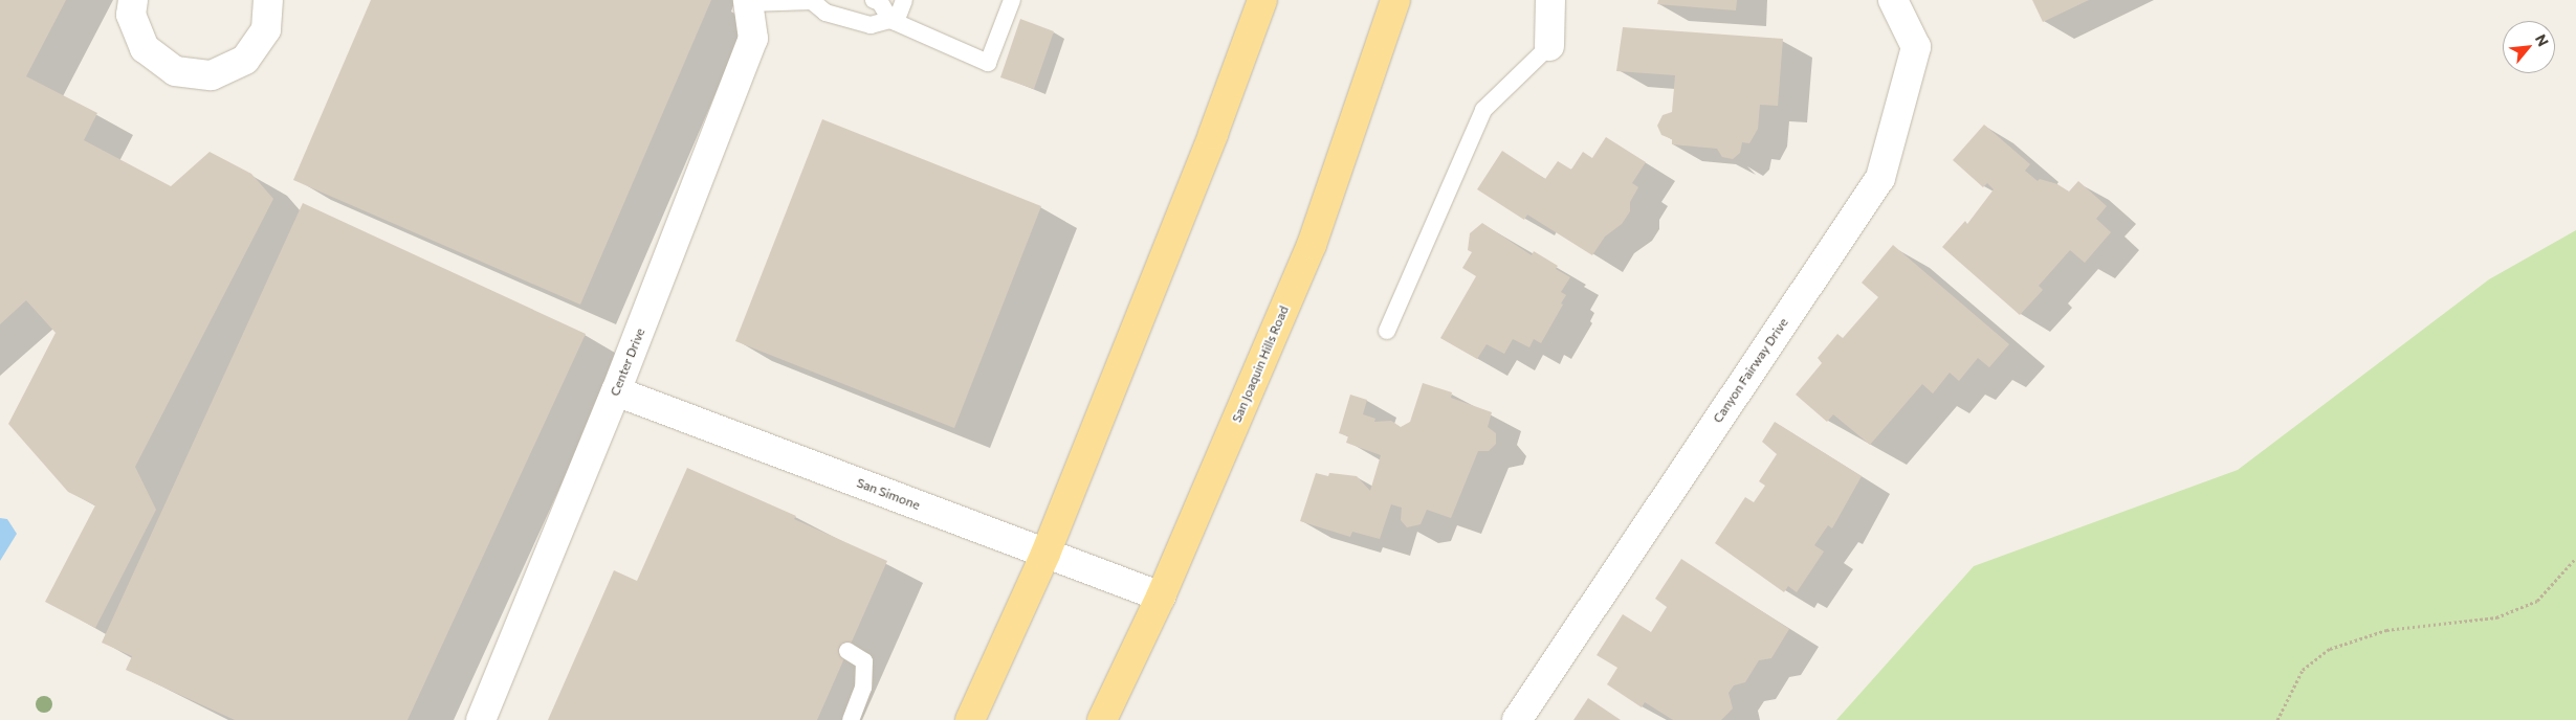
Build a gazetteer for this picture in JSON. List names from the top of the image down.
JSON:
{
  "streets": {
    "main road": ["San Joaquin Hills Road"],
    "street": ["Center Drive", "Canyon Fairway Drive", "San Simone"]
  },
  "crossings": [
    ["Center Drive", "San Simone"],
    ["San Joaquin Hills Road", "San Simone"]
  ],
  "north": "top right"
}
